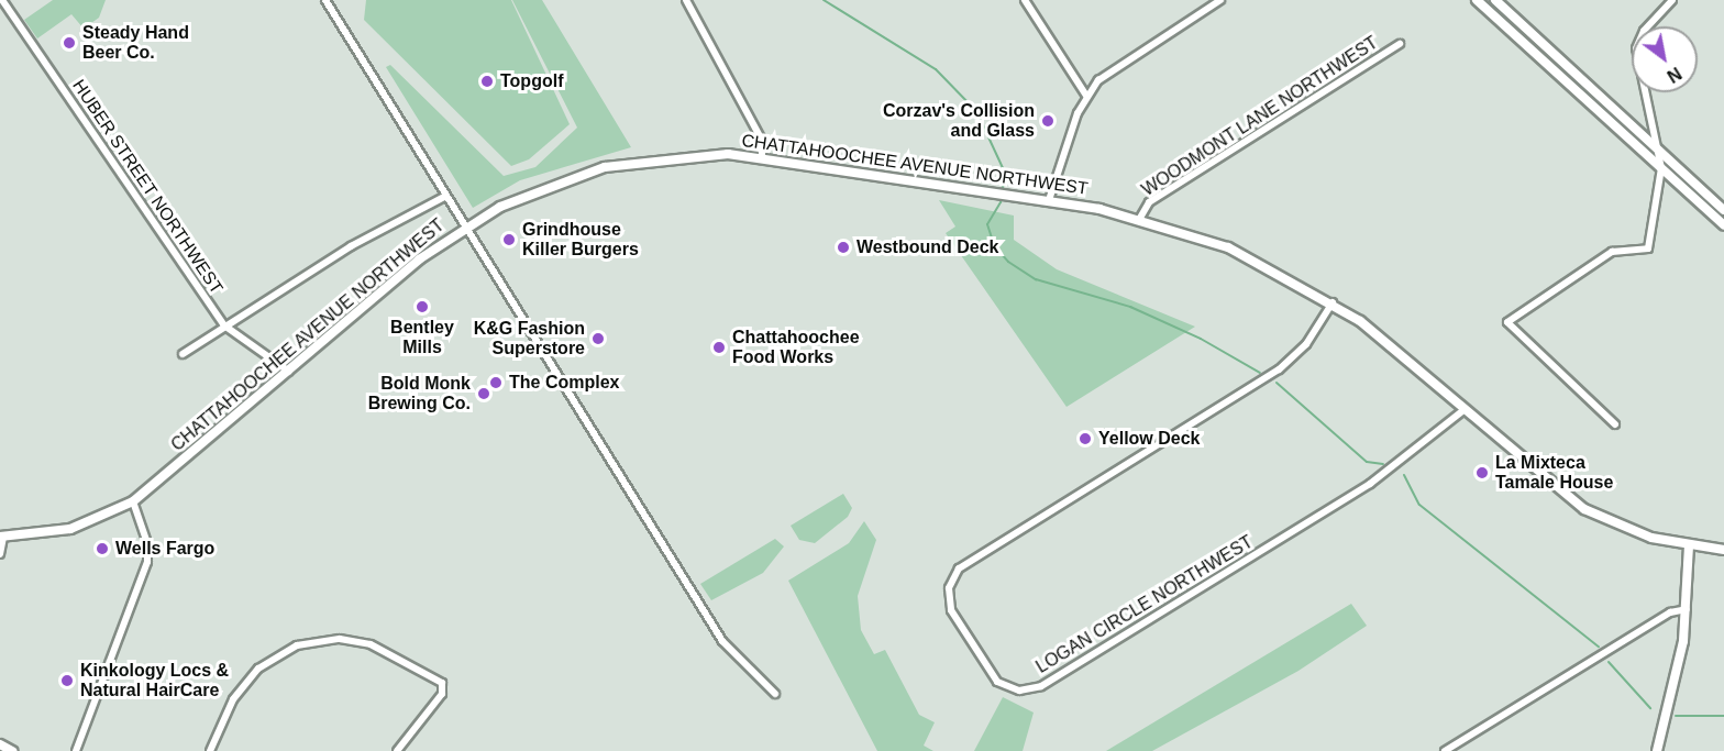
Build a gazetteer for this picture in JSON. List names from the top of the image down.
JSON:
{
  "streets": {
    "street": [
      "WOODMONT LANE NORTHWEST",
      "CHATTAHOOCHEE AVENUE NORTHWEST",
      "HUBER STREET NORTHWEST",
      "LOGAN CIRCLE NORTHWEST"
    ]
  },
  "crossings": [
    ["WOODMONT LANE NORTHWEST", "CHATTAHOOCHEE AVENUE NORTHWEST"],
    ["CHATTAHOOCHEE AVENUE NORTHWEST", "HUBER STREET NORTHWEST"],
    ["CHATTAHOOCHEE AVENUE NORTHWEST", "LOGAN CIRCLE NORTHWEST"]
  ],
  "places": [
    "Steady Hand Beer Co.",
    "Topgolf",
    "Corzav's Collision and Glass",
    "Grindhouse Killer Burgers",
    "Westbound Deck",
    "Bentley Mills",
    "K&G Fashion Superstore",
    "Chattahoochee Food Works",
    "The Complex",
    "Bold Monk Brewing Co.",
    "Yellow Deck",
    "La Mixteca Tamale House",
    "Wells Fargo",
    "Kinkology Locs & Natural HairCare"
  ],
  "north": "bottom right"
}
